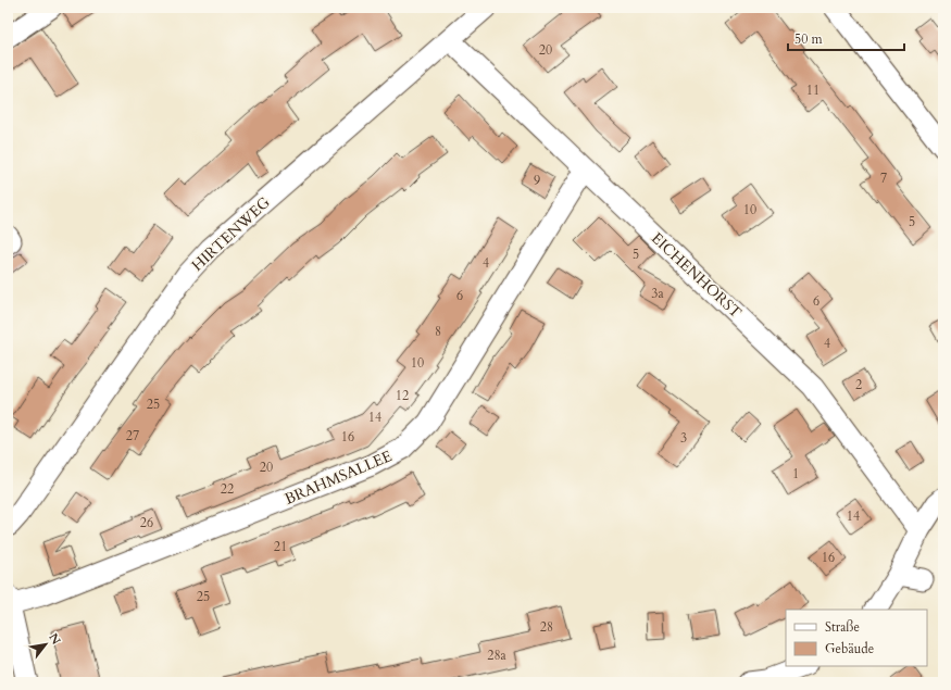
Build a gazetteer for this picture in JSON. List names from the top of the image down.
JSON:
{
  "streets": {
    "street": ["HIRTENWEG", "EICHENHORST", "BRAHMSALLEE"]
  },
  "crossings": [
    ["HIRTENWEG", "EICHENHORST"],
    ["EICHENHORST", "BRAHMSALLEE"]
  ],
  "house_numbers": [
    "20",
    "11",
    "7",
    "9",
    "10",
    "5",
    "5",
    "4",
    "3a",
    "6",
    "6",
    "8",
    "4",
    "10",
    "2",
    "12",
    "25",
    "14",
    "27",
    "16",
    "3",
    "20",
    "1",
    "22",
    "14",
    "26",
    "21",
    "16",
    "25",
    "28",
    "28a"
  ],
  "legend": ["Straße", "Gebäude"],
  "scale_bar": "50 m",
  "north": "top right"
}
